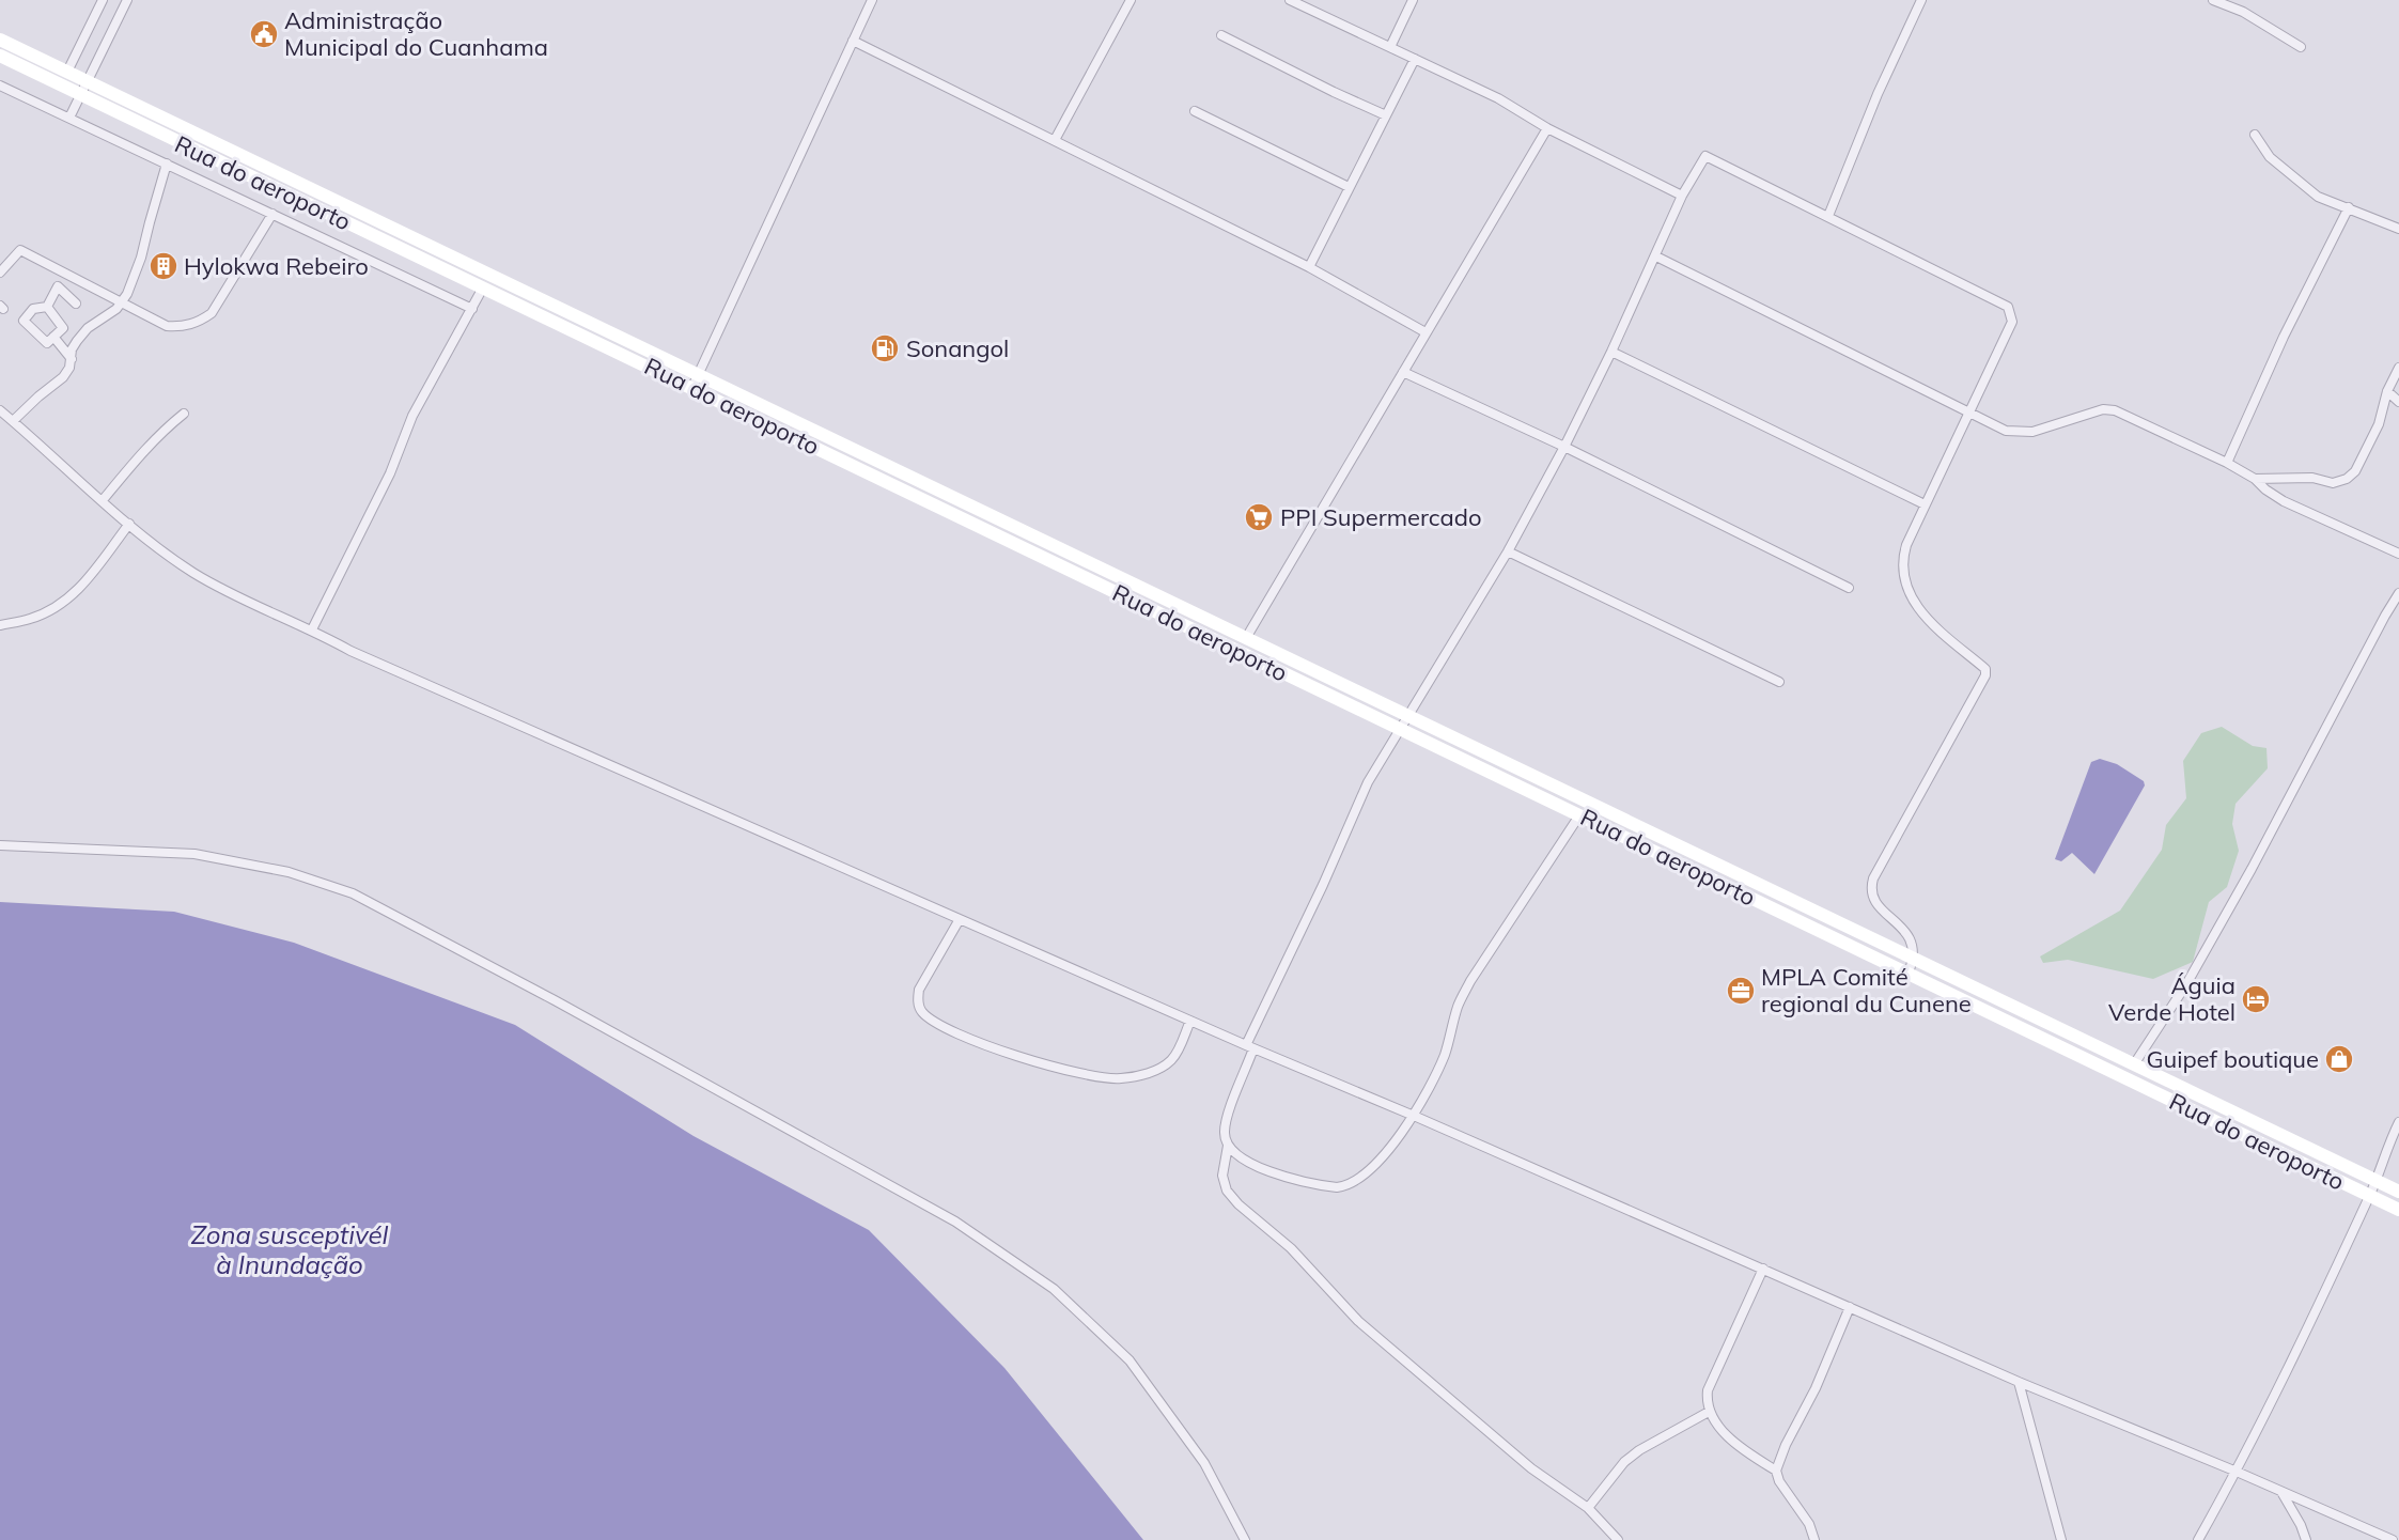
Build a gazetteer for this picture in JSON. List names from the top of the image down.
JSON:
{
  "streets": {
    "main road": ["Rua do aeroporto"]
  },
  "water": ["Zona susceptivél à Inundação"],
  "places": {
    "public building": ["Administração Municipal do Cuanhama"],
    "building": ["Hylokwa Rebeiro"],
    "fuel station": ["Sonangol"],
    "supermarket": ["PPI Supermercado"],
    "office": ["MPLA Comité regional du Cunene"],
    "hotel": ["Águia Verde Hotel"],
    "shop": ["Guipef boutique"]
  }
}
